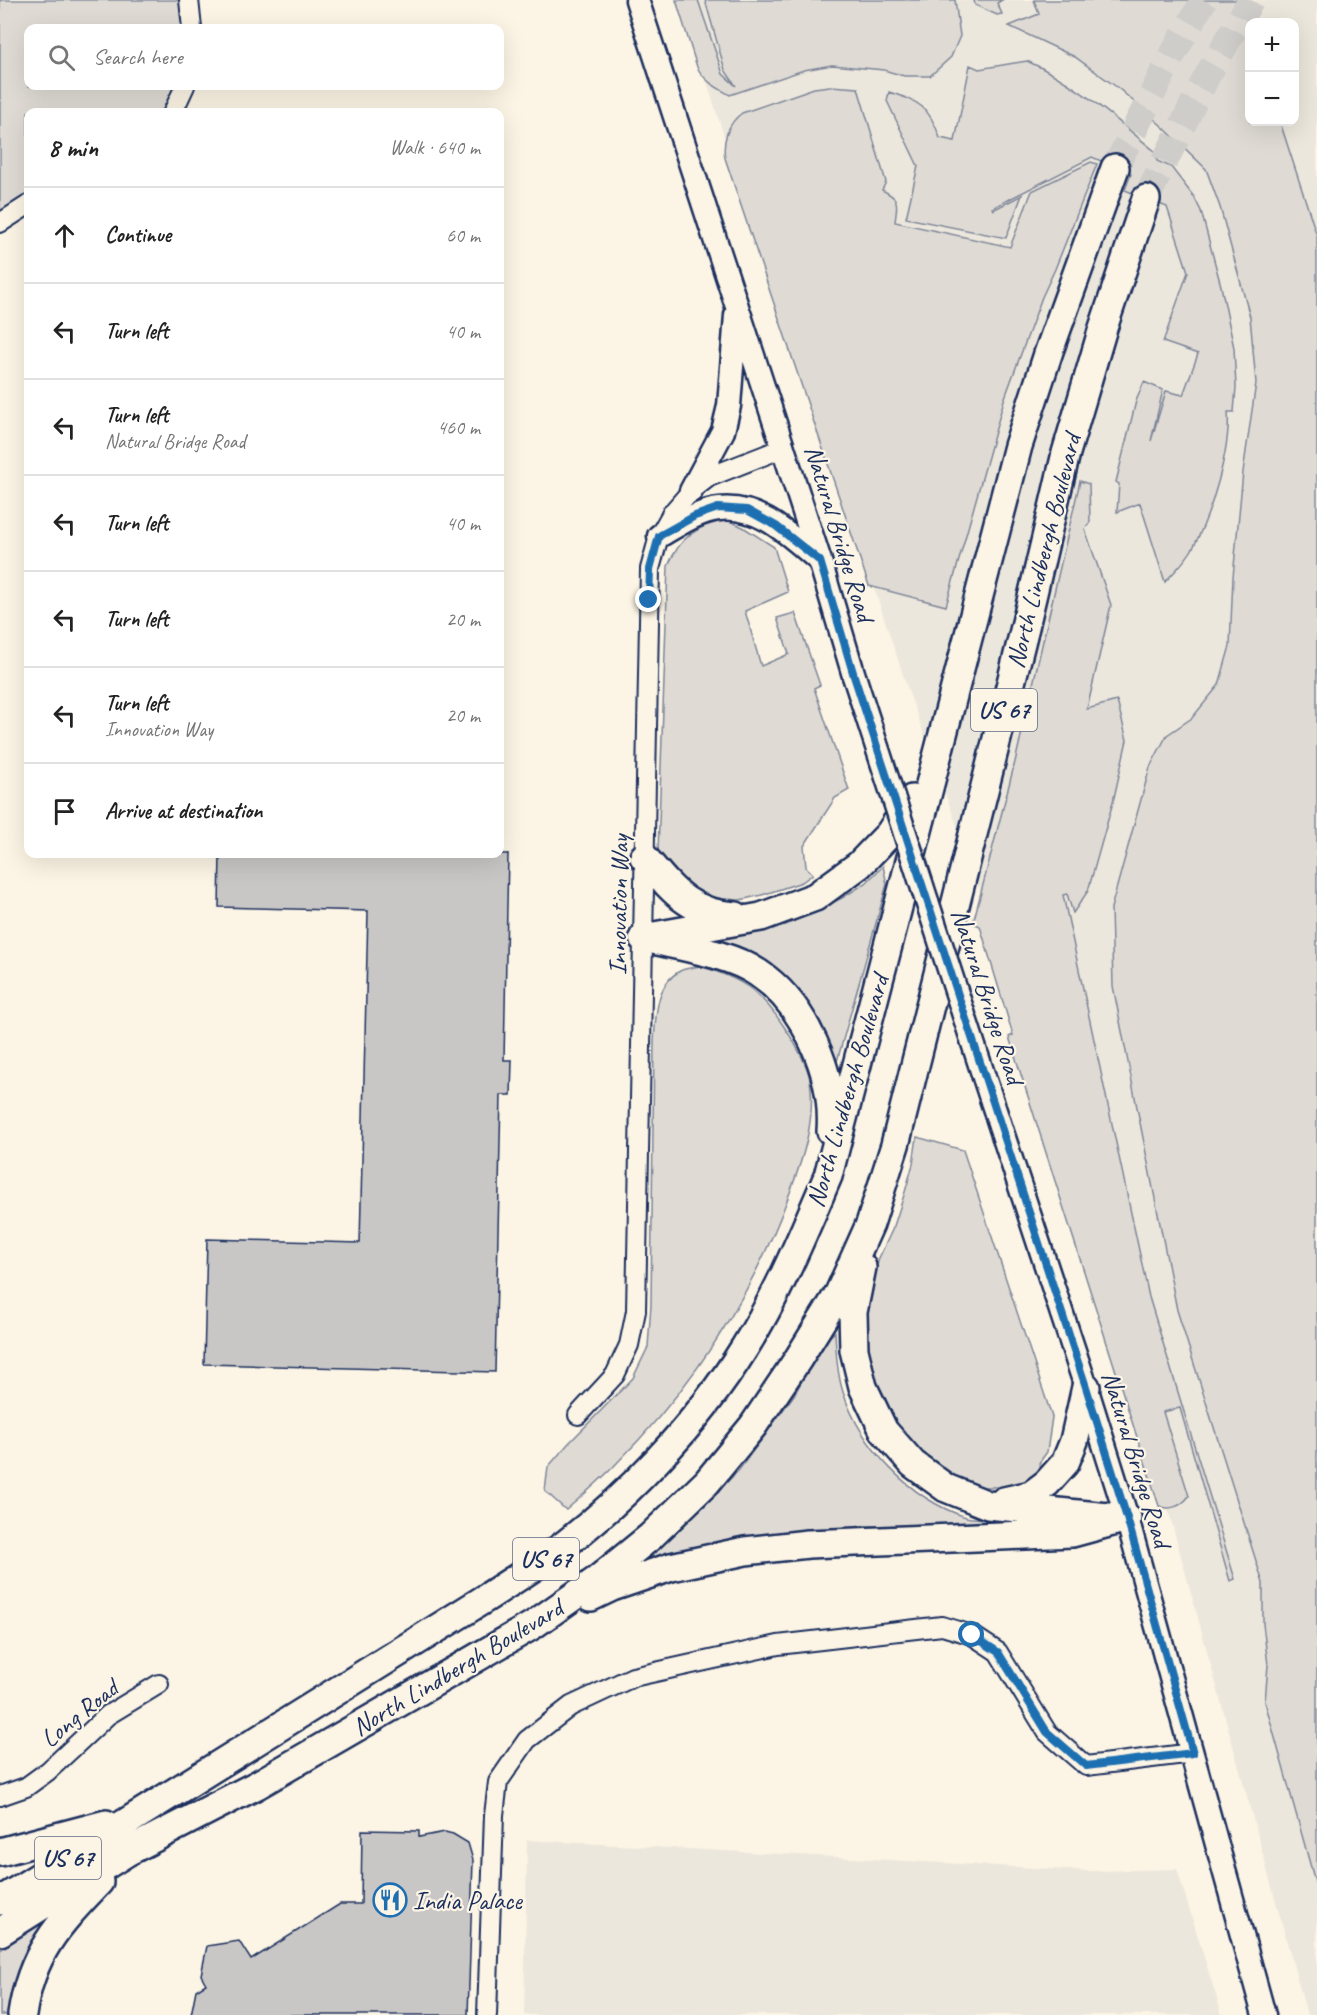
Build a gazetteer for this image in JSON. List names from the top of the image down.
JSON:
{
  "streets": {
    "highway": ["North Lindbergh Boulevard", "US 67"],
    "main road": ["Natural Bridge Road"],
    "street": ["Innovation Way", "Long Road"]
  },
  "crossings": [
    ["Natural Bridge Road", "Innovation Way"]
  ],
  "places": {
    "restaurant": ["India Palace"]
  },
  "page": {
    "map_buttons": ["+", "−"],
    "search": "Search here",
    "heading": ["8 min", "Walk · 640 m"],
    "list": [
      ["Continue", "60 m"],
      ["Turn left", "40 m"],
      ["Turn left", "Natural Bridge Road", "460 m"],
      ["Turn left", "40 m"],
      ["Turn left", "20 m"],
      ["Turn left", "Innovation Way", "20 m"],
      "Arrive at destination"
    ]
  }
}
